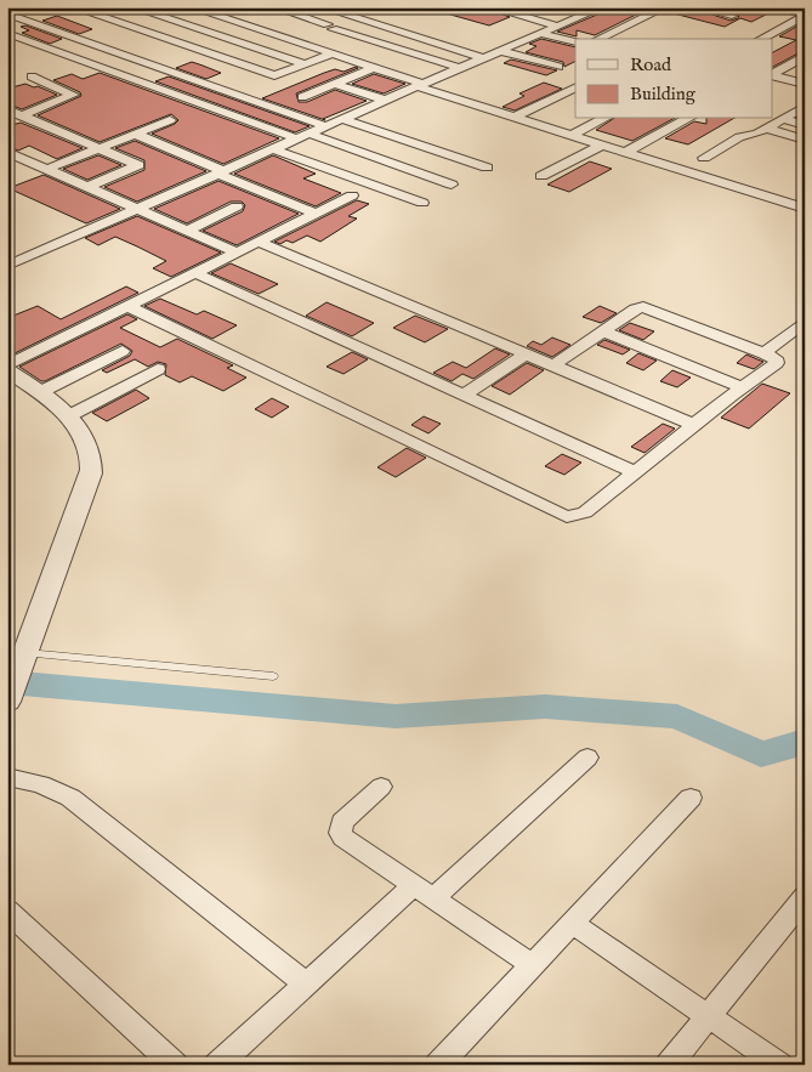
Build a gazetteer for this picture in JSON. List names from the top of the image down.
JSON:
{
  "legend": ["Road", "Building"]
}
